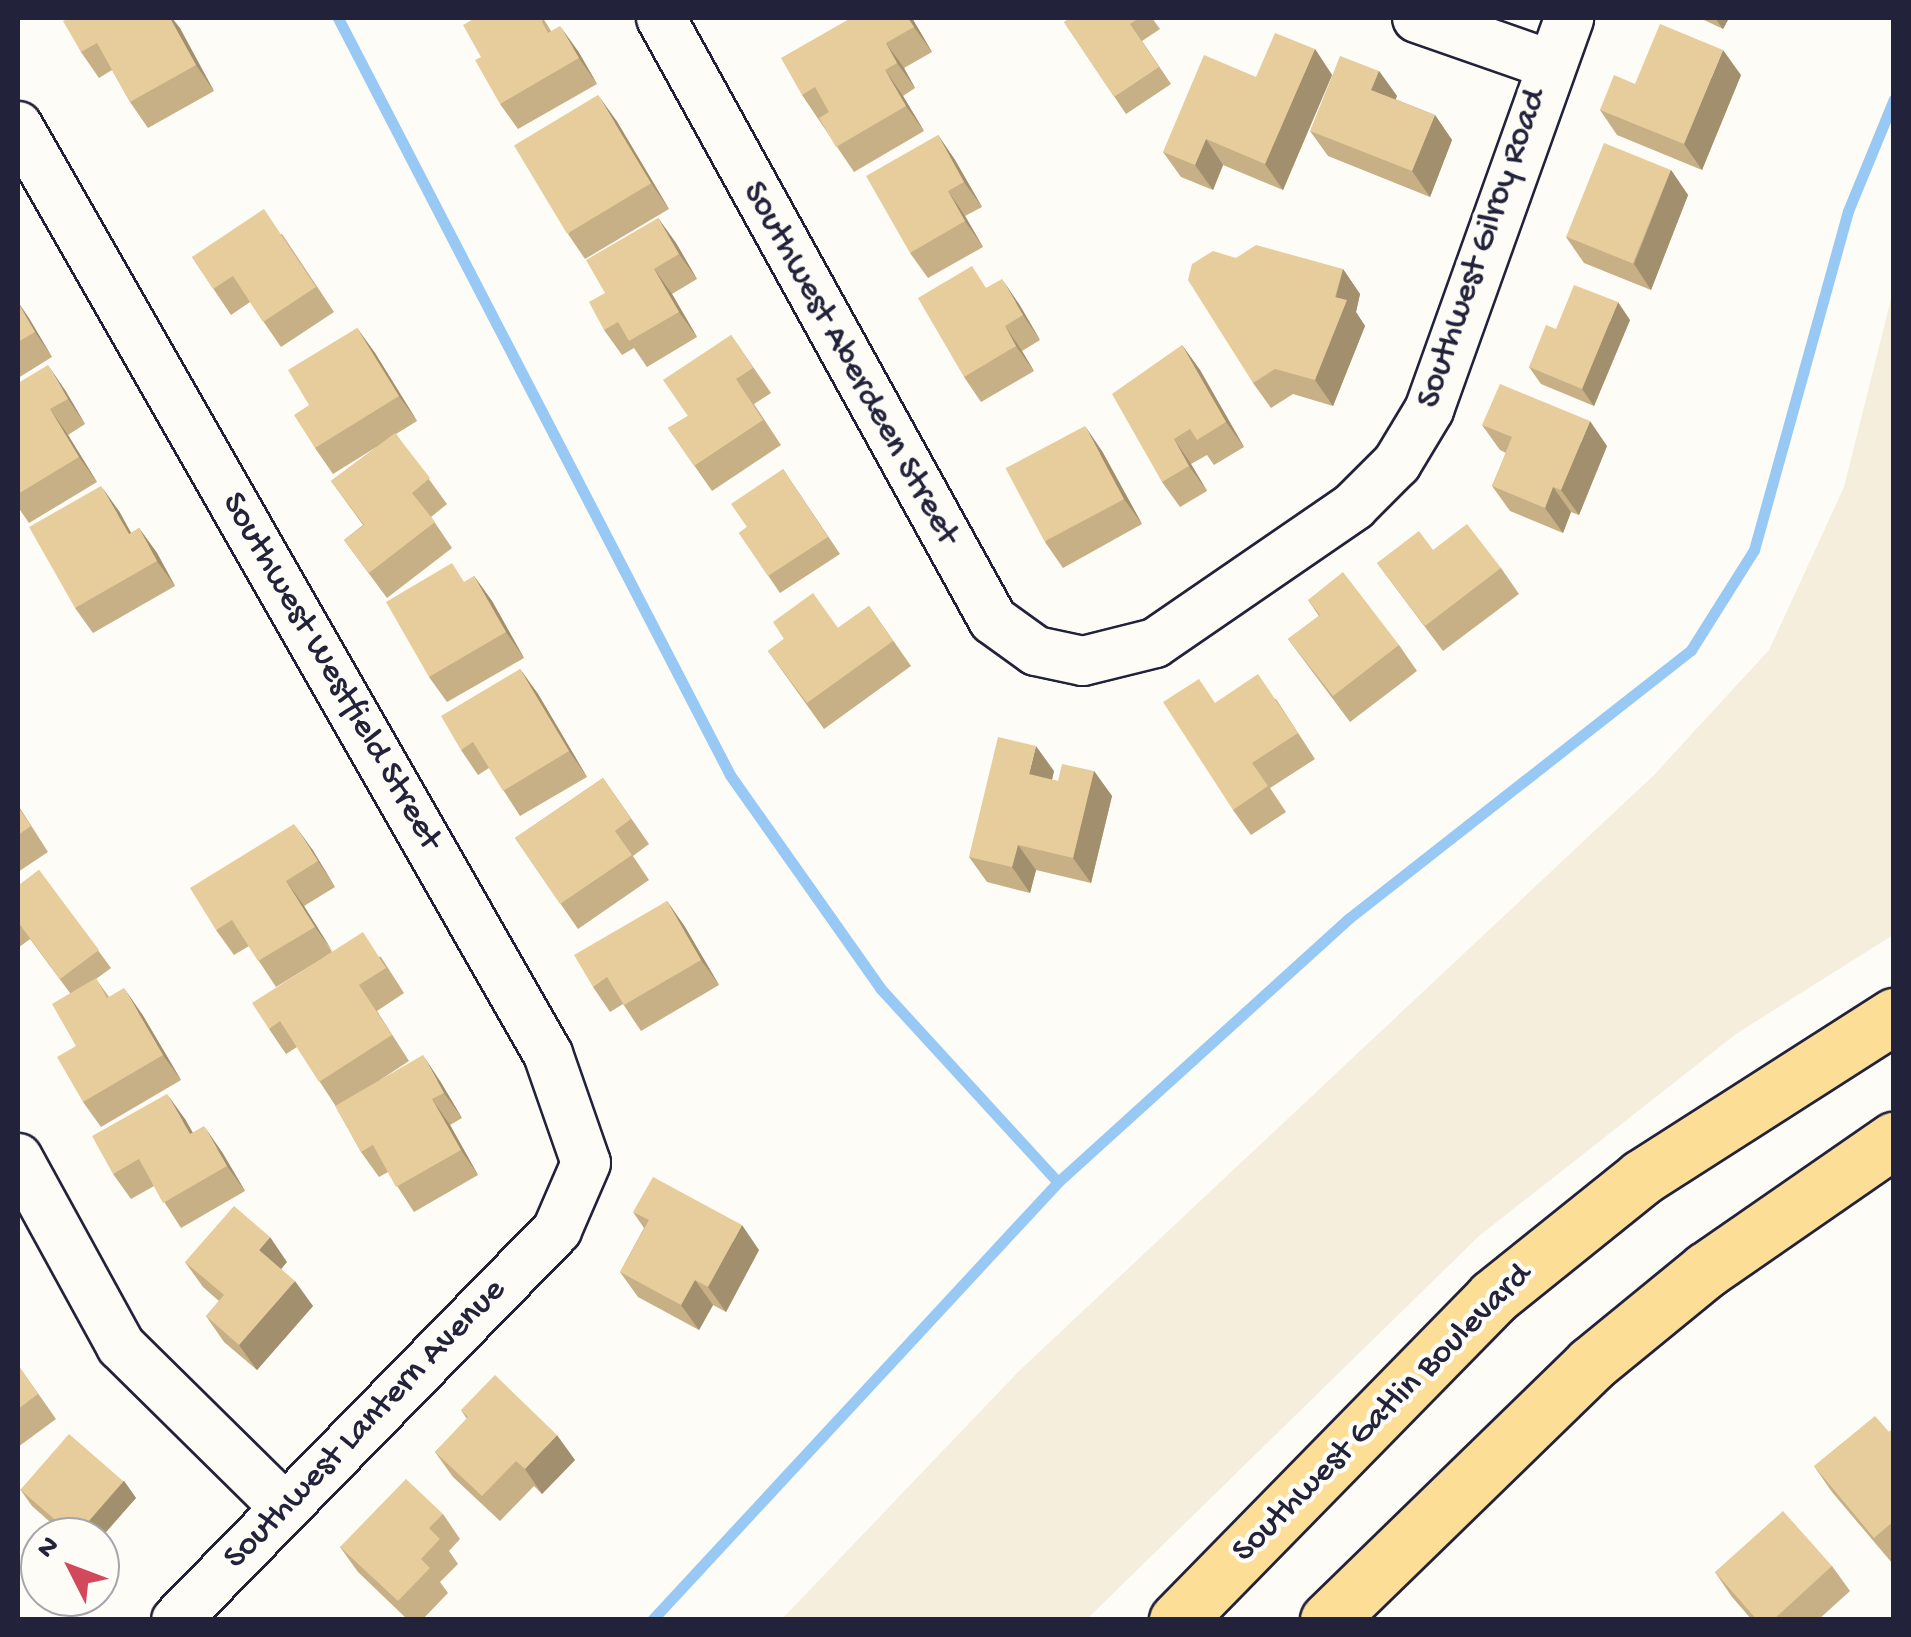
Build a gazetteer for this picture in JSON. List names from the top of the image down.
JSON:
{
  "streets": {
    "main road": ["Southwest Gatlin Boulevard"],
    "street": [
      "Southwest Gilroy Road",
      "Southwest Aberdeen Street",
      "Southwest Westfield Street",
      "Southwest Lantern Avenue"
    ]
  },
  "crossings": [
    ["Southwest Gilroy Road", "Southwest Aberdeen Street"],
    ["Southwest Westfield Street", "Southwest Lantern Avenue"]
  ],
  "north": "top left"
}
